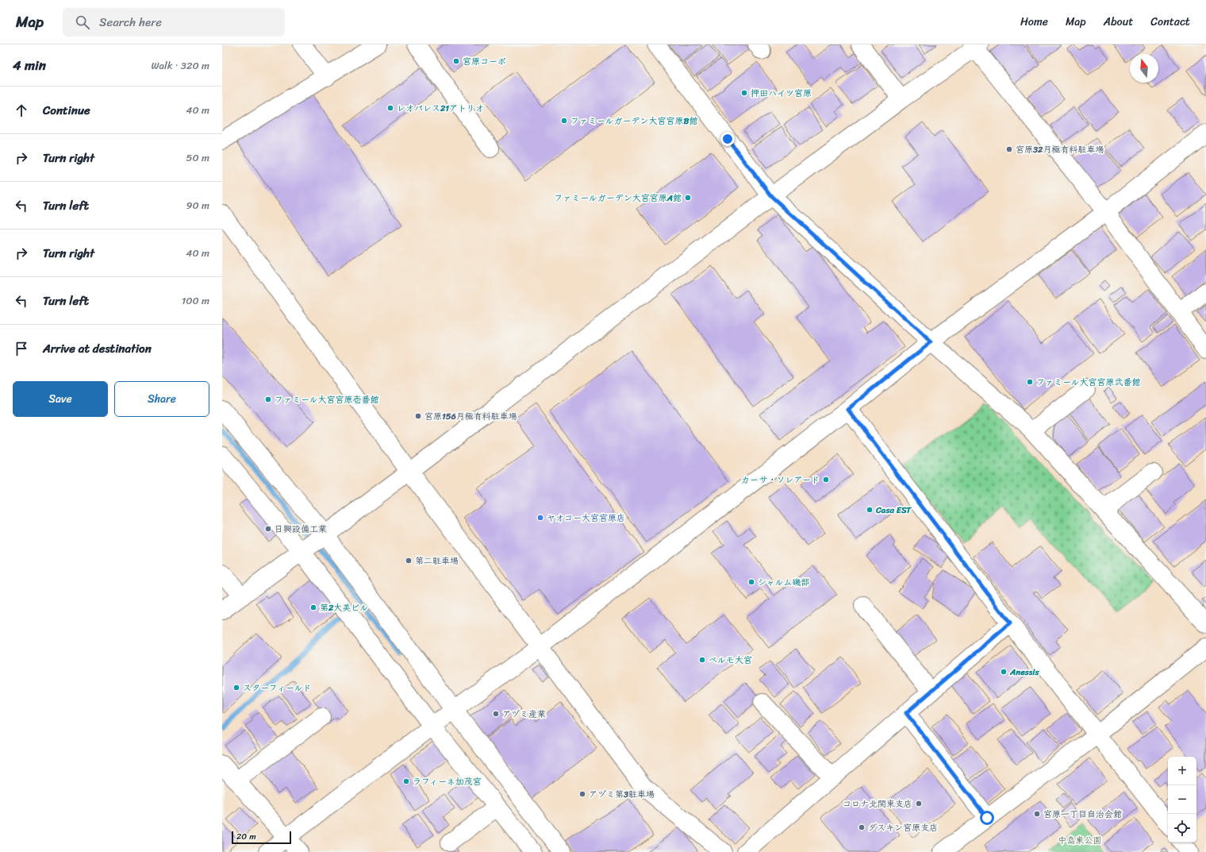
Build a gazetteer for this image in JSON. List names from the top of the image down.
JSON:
{
  "parks": ["中島東公園"],
  "places": [
    "宮原コーポ",
    "押田ハイツ宮原",
    "レオパレス21アトリオ",
    "ファミールガーデン大宮宮原B館",
    "宮原32月極有料駐車場",
    "ファミールガーデン大宮宮原A館",
    "ファミール大宮宮原弐番館",
    "ファミール大宮宮原壱番館",
    "宮原156月極有料駐車場",
    "カーサ・ソレアード",
    "Casa EST",
    "ヤオコー大宮宮原店",
    "日興設備工業",
    "第二駐車場",
    "シャルム磯部",
    "第2大美ビル",
    "ベルモ大宮",
    "Anessis",
    "スターフィールド",
    "アヅミ産業",
    "ラフィーネ加茂宮",
    "アヅミ第3駐車場",
    "コロナ北関東支店",
    "宮原一丁目自治会館",
    "ダスキン宮原支店"
  ],
  "scale_bar": "20 m",
  "north": "top",
  "page": {
    "header": "Map",
    "search": "Search here",
    "nav": [
      "Home",
      "Map",
      "About",
      "Contact"
    ],
    "heading": ["4 min", "Walk · 320 m"],
    "list": [
      ["Continue", "40 m"],
      ["Turn right", "50 m"],
      ["Turn left", "90 m"],
      ["Turn right", "40 m"],
      ["Turn left", "100 m"],
      "Arrive at destination"
    ],
    "buttons": ["Save", "Share"],
    "map_buttons": ["+", "−"],
    "scale": "20 m"
  }
}
